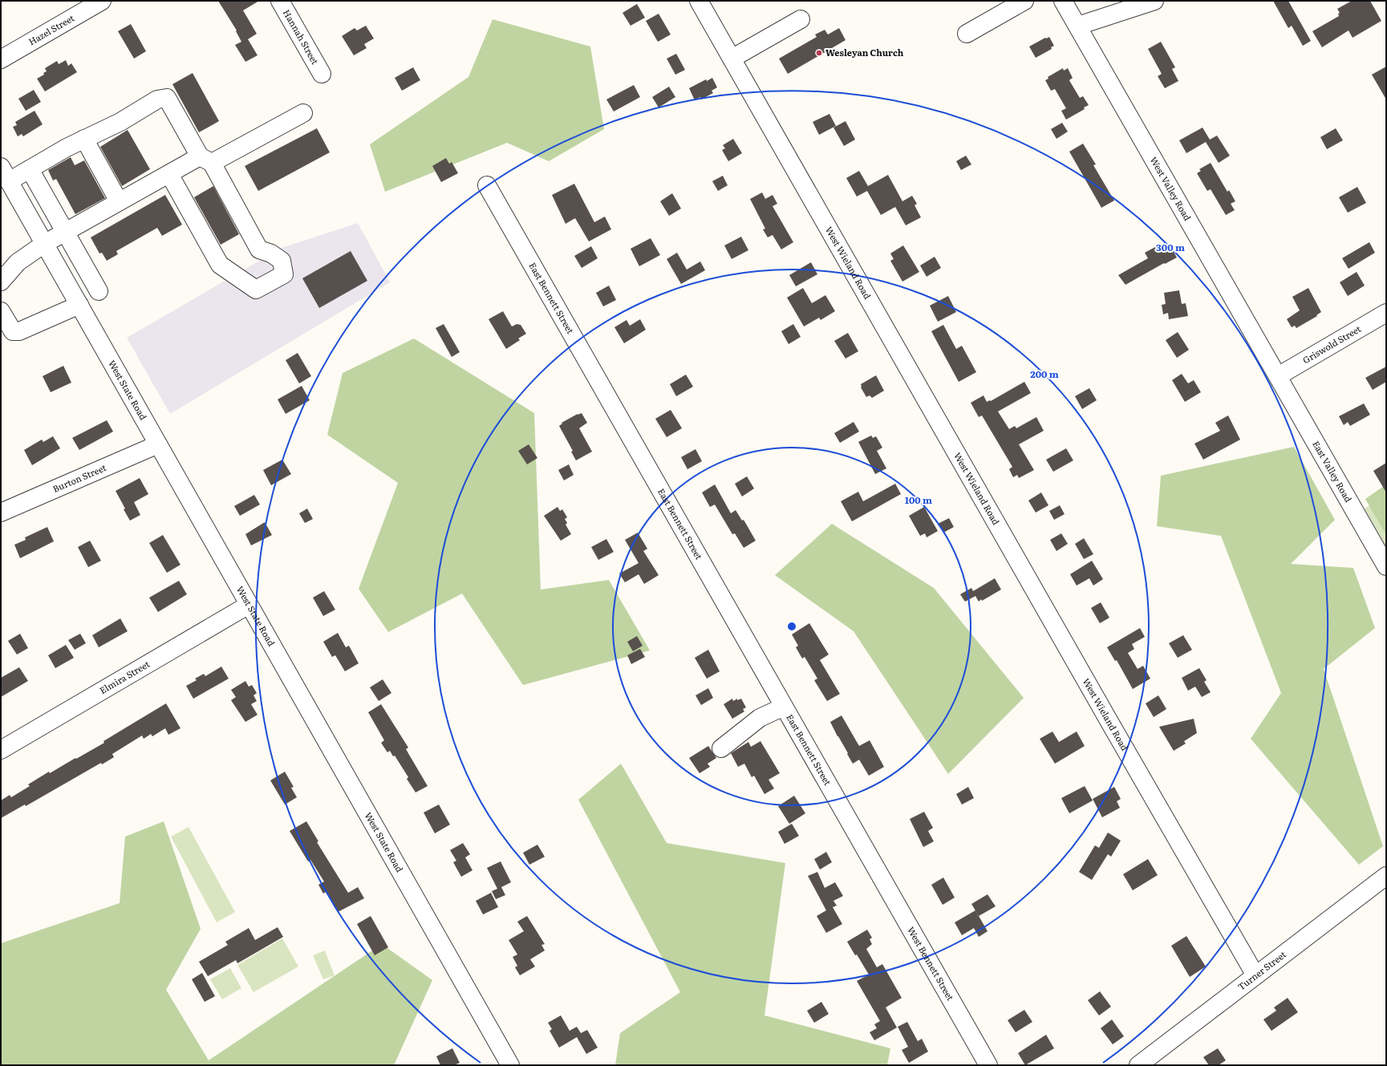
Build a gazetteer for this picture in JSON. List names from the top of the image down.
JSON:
{
  "streets": {
    "street": [
      "Hazel Street",
      "Hannah Street",
      "West Valley Road",
      "West Wieland Road",
      "East Bennett Street",
      "Griswold Street",
      "West State Road",
      "East Valley Road",
      "Burton Street",
      "Elmira Street",
      "West Bennett Street",
      "Turner Street"
    ]
  },
  "crossings": [
    ["West Valley Road", "Griswold Street"],
    ["West Valley Road", "East Valley Road"],
    ["West Wieland Road", "Turner Street"],
    ["East Bennett Street", "West Bennett Street"],
    ["Griswold Street", "East Valley Road"],
    ["West State Road", "Burton Street"],
    ["West State Road", "Elmira Street"]
  ],
  "places": ["Wesleyan Church"],
  "rings": ["300 m", "200 m", "100 m"]
}
